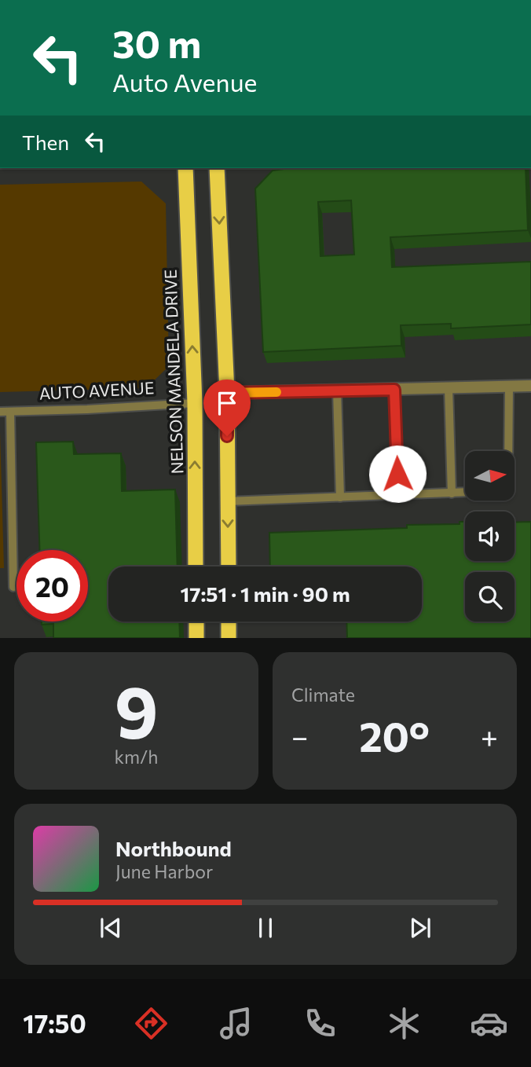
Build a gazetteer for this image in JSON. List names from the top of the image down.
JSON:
{
  "streets": {
    "highway": ["NELSON MANDELA DRIVE"],
    "lane": ["AUTO AVENUE"]
  },
  "crossings": [
    ["NELSON MANDELA DRIVE", "AUTO AVENUE"]
  ],
  "north": "right",
  "page": {
    "turn": ["30 m", "Auto Avenue"],
    "then": "Then",
    "limit": "20",
    "trip": "17:51 · 1 min · 90 m",
    "tile": [
      ["9", "km/h"],
      "Climate"
    ],
    "heat": ["−", "20°", "+"],
    "song": ["Northbound", "June Harbor"],
    "tabs": "17:50"
  }
}
